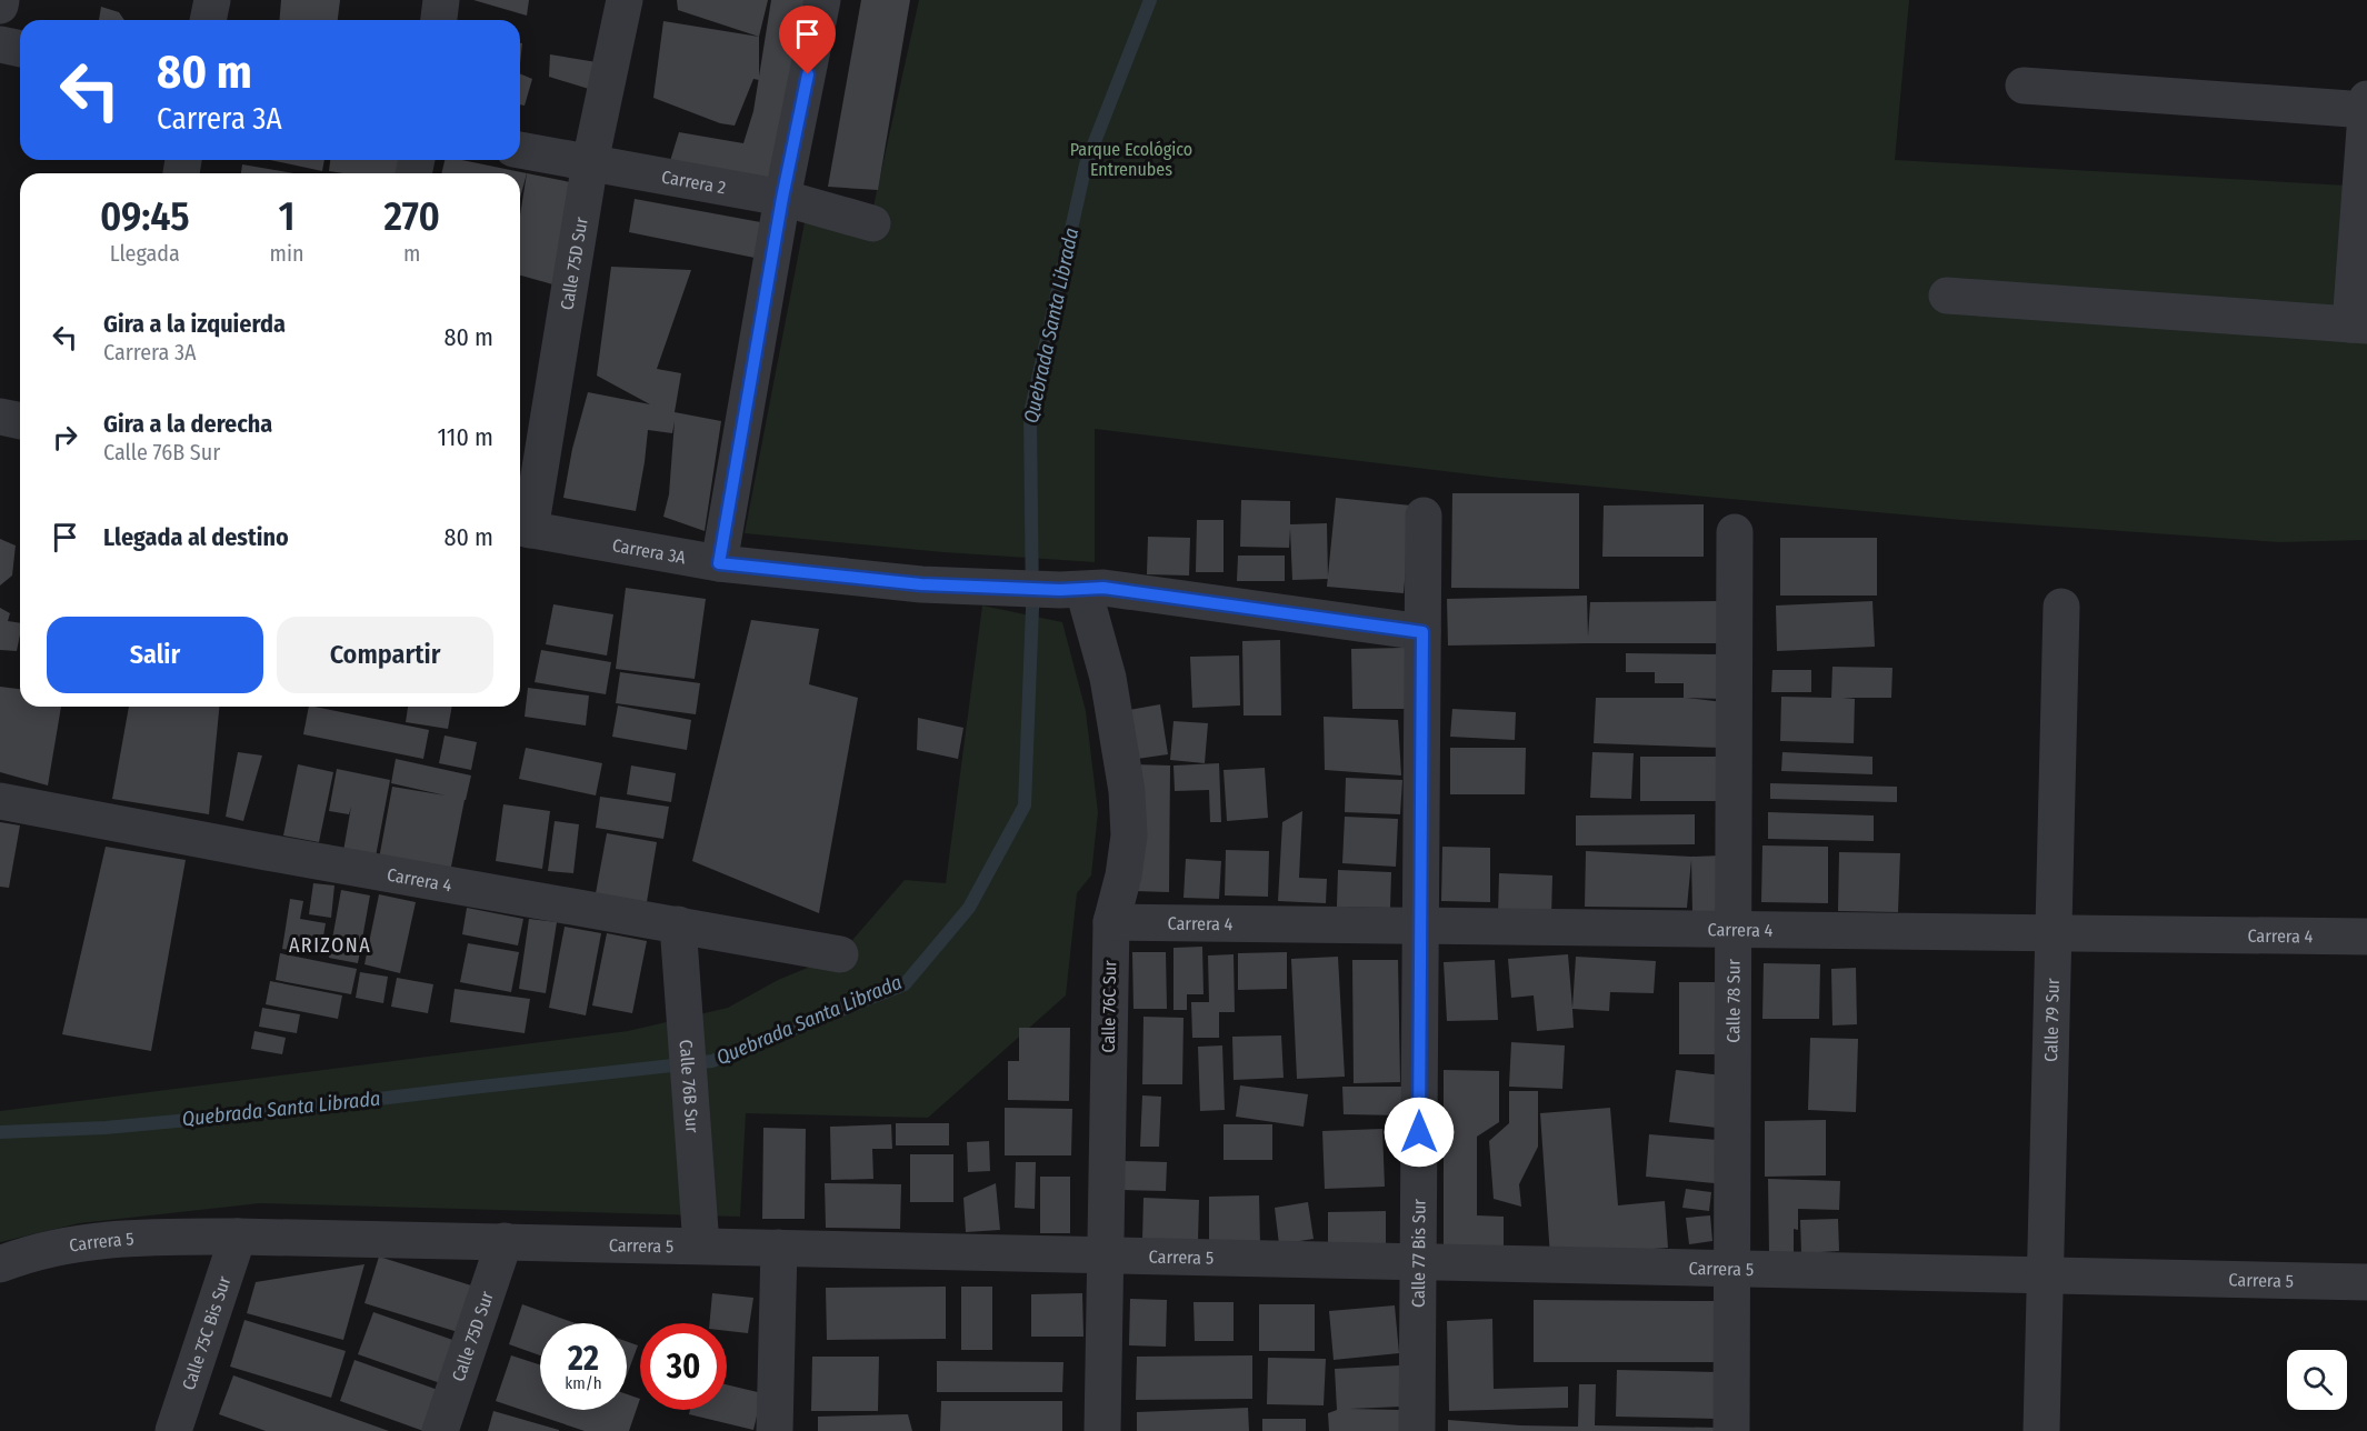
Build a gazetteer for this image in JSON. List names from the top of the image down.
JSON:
{
  "streets": {
    "street": [
      "Carrera 2",
      "Calle 75D Sur",
      "Carrera 3A",
      "Carrera 4",
      "Calle 78 Sur",
      "Calle 76C Sur",
      "Calle 79 Sur",
      "Calle 76B Sur",
      "Carrera 5",
      "Calle 77 Bis Sur",
      "Calle 75C Bis Sur"
    ]
  },
  "crossings": [
    ["Carrera 2", "Calle 75D Sur"],
    ["Calle 75D Sur", "Carrera 3A"],
    ["Calle 75D Sur", "Carrera 5"],
    ["Carrera 3A", "Calle 76C Sur"],
    ["Carrera 3A", "Calle 77 Bis Sur"],
    ["Carrera 4", "Calle 78 Sur"],
    ["Carrera 4", "Calle 76C Sur"],
    ["Carrera 4", "Calle 79 Sur"],
    ["Carrera 4", "Calle 76B Sur"],
    ["Carrera 4", "Calle 77 Bis Sur"],
    ["Calle 78 Sur", "Carrera 5"],
    ["Calle 76C Sur", "Carrera 5"],
    ["Calle 79 Sur", "Carrera 5"],
    ["Calle 76B Sur", "Carrera 5"],
    ["Carrera 5", "Calle 77 Bis Sur"],
    ["Carrera 5", "Calle 75C Bis Sur"]
  ],
  "districts": ["ARIZONA"],
  "water": ["Quebrada Santa Librada"],
  "parks": ["Parque Ecológico Entrenubes"],
  "page": {
    "turn": ["80 m", "Carrera 3A"],
    "eta": [
      "09:45",
      "Llegada",
      "1",
      "min",
      "270",
      "m"
    ],
    "list": [
      {
        "name": "Gira a la izquierda",
        "note": "Carrera 3A",
        "value": "80 m"
      },
      {
        "name": "Gira a la derecha",
        "note": "Calle 76B Sur",
        "value": "110 m"
      },
      {
        "name": "Llegada al destino",
        "value": "80 m"
      }
    ],
    "buttons": ["Salir", "Compartir"],
    "speed": "22 km/h",
    "limit": "30"
  }
}
